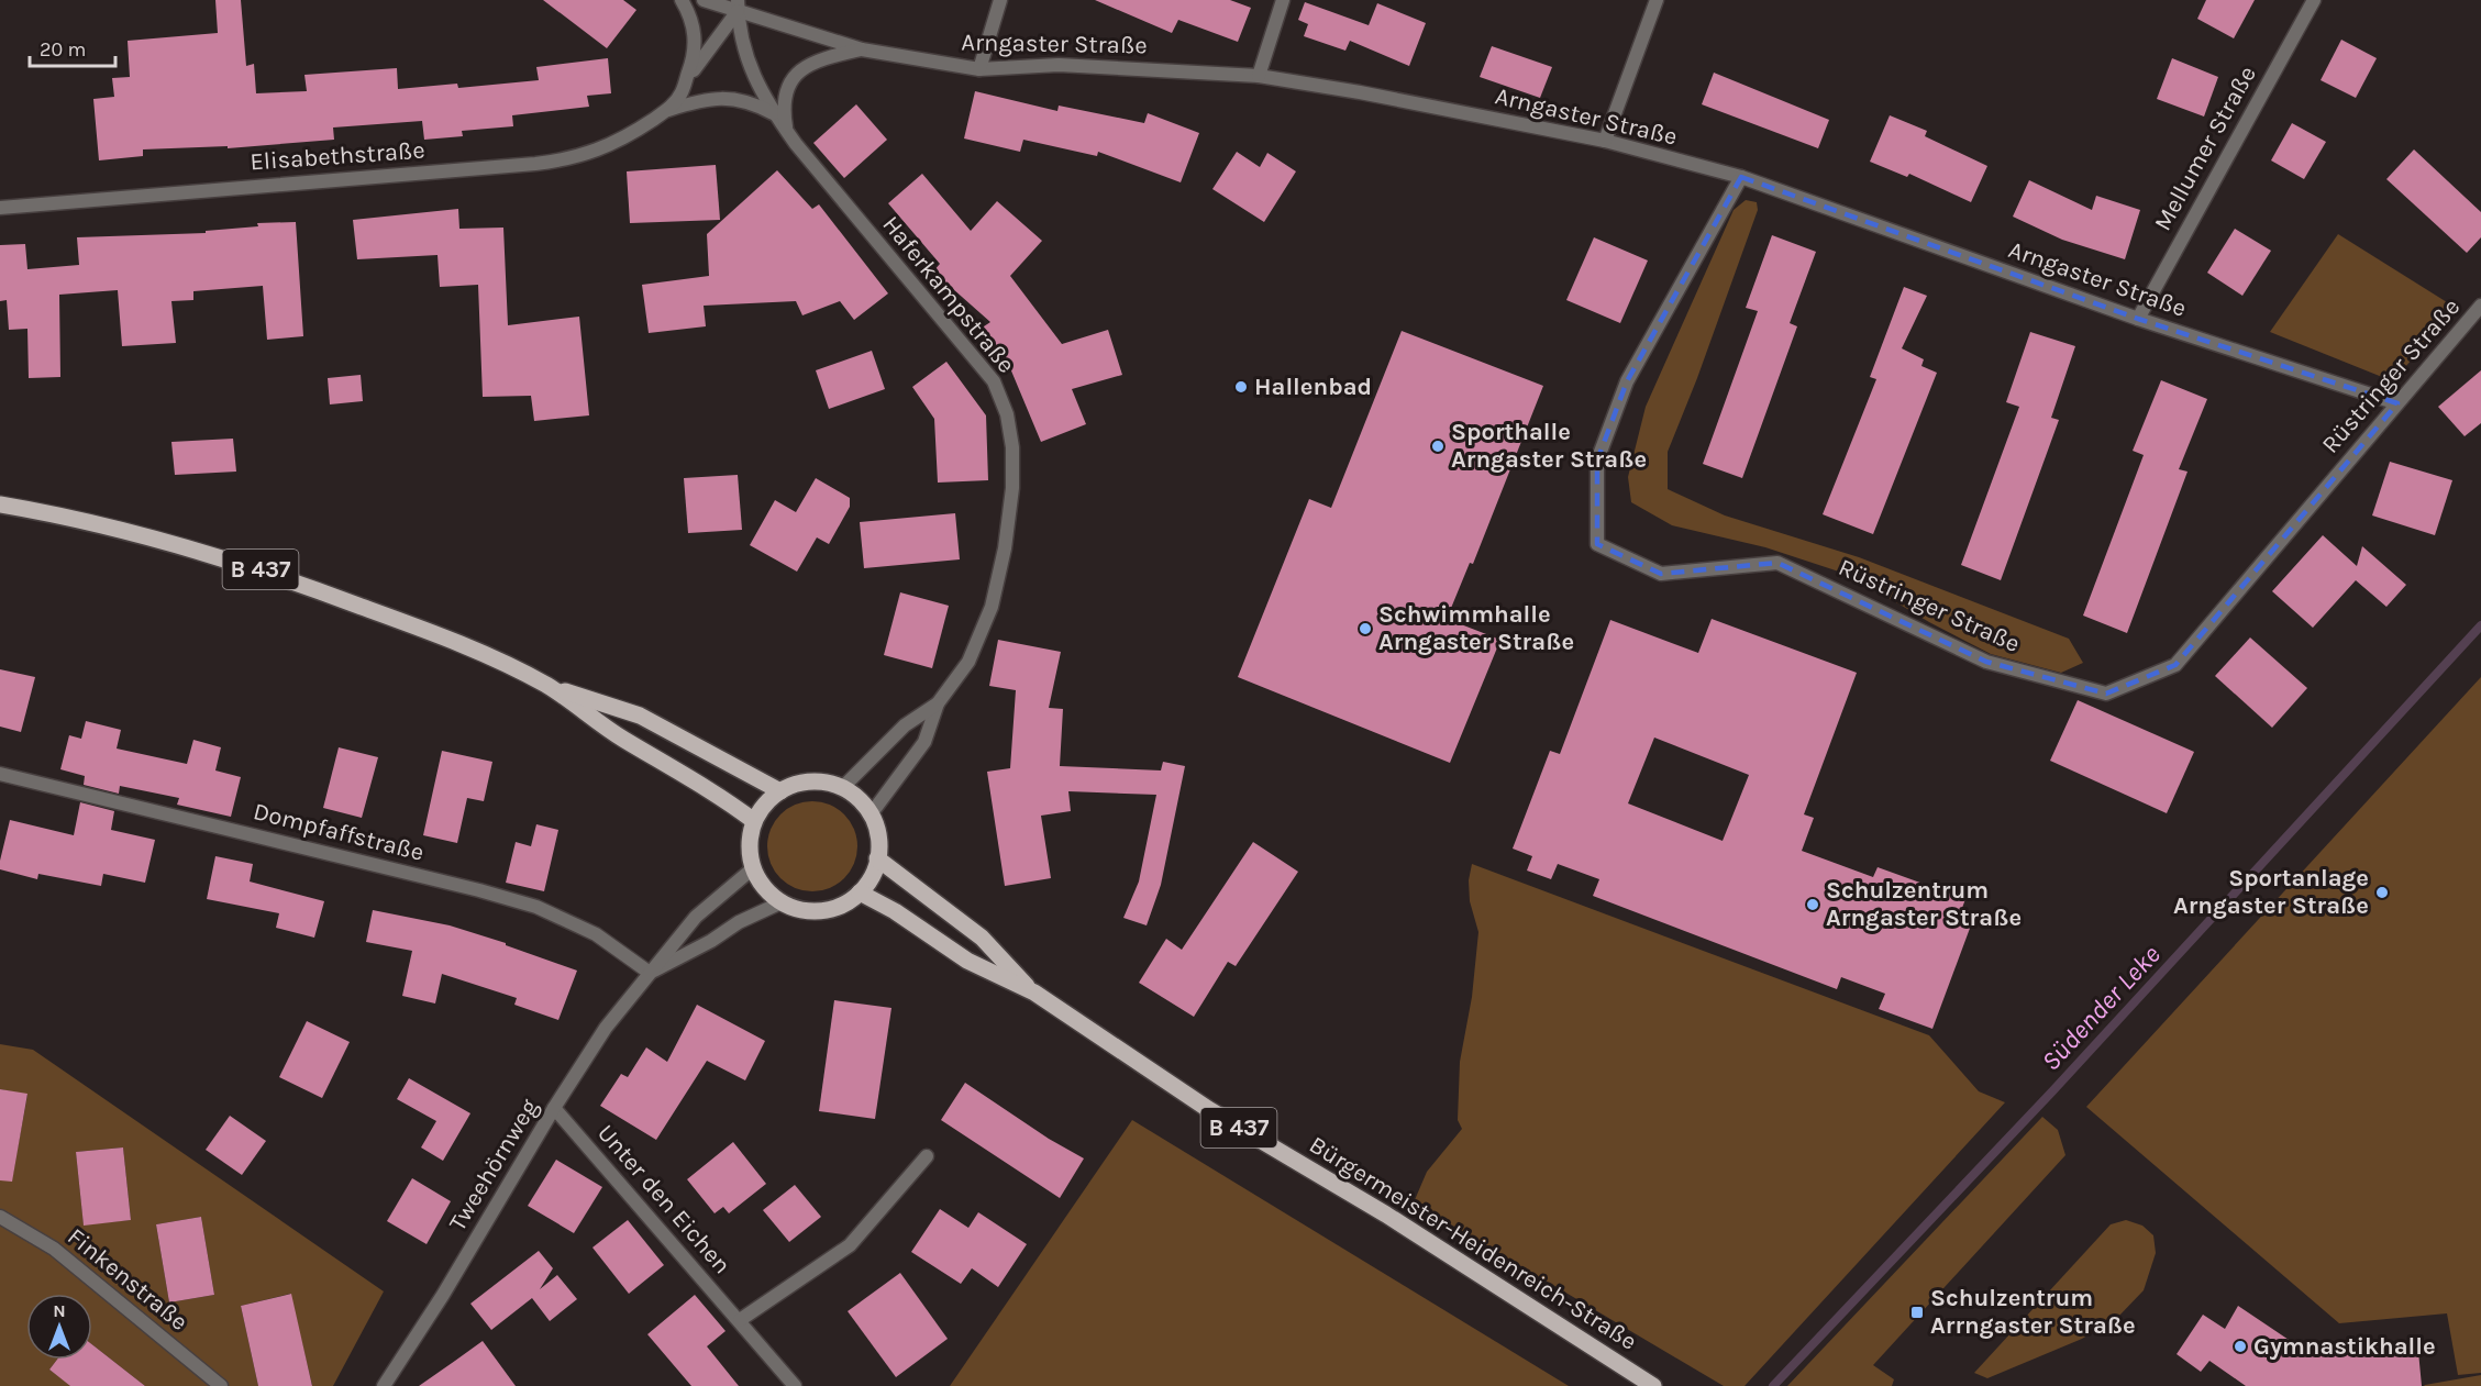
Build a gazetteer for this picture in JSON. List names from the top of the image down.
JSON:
{
  "streets": {
    "main road": ["B 437", "Bürgermeister-Heidenreich-Straße"],
    "street": [
      "Arngaster Straße",
      "Mellumer Straße",
      "Elisabethstraße",
      "Haferkampstraße",
      "Rüstringer Straße",
      "Dompfaffstraße",
      "Tweehörnweg",
      "Unter den Eichen",
      "Finkenstraße"
    ]
  },
  "crossings": [
    ["Arngaster Straße", "Mellumer Straße"],
    ["Arngaster Straße", "Haferkampstraße"],
    ["Arngaster Straße", "Rüstringer Straße"],
    ["Haferkampstraße", "B 437"],
    ["Haferkampstraße", "Tweehörnweg"],
    ["Haferkampstraße", "Bürgermeister-Heidenreich-Straße"],
    ["B 437", "Tweehörnweg"],
    ["B 437", "Bürgermeister-Heidenreich-Straße"],
    ["Dompfaffstraße", "Tweehörnweg"],
    ["Tweehörnweg", "Unter den Eichen"],
    ["Tweehörnweg", "Bürgermeister-Heidenreich-Straße"]
  ],
  "water": ["Südender Leke"],
  "places": {
    "other": [
      "Hallenbad",
      "Sporthalle Arngaster Straße",
      "Schwimmhalle Arngaster Straße",
      "Sportanlage Arngaster Straße",
      "Schulzentrum Arngaster Straße",
      "Gymnastikhalle"
    ],
    "transit": ["Schulzentrum Arrngaster Straße"]
  },
  "scale_bar": "20 m",
  "north": "top"
}
